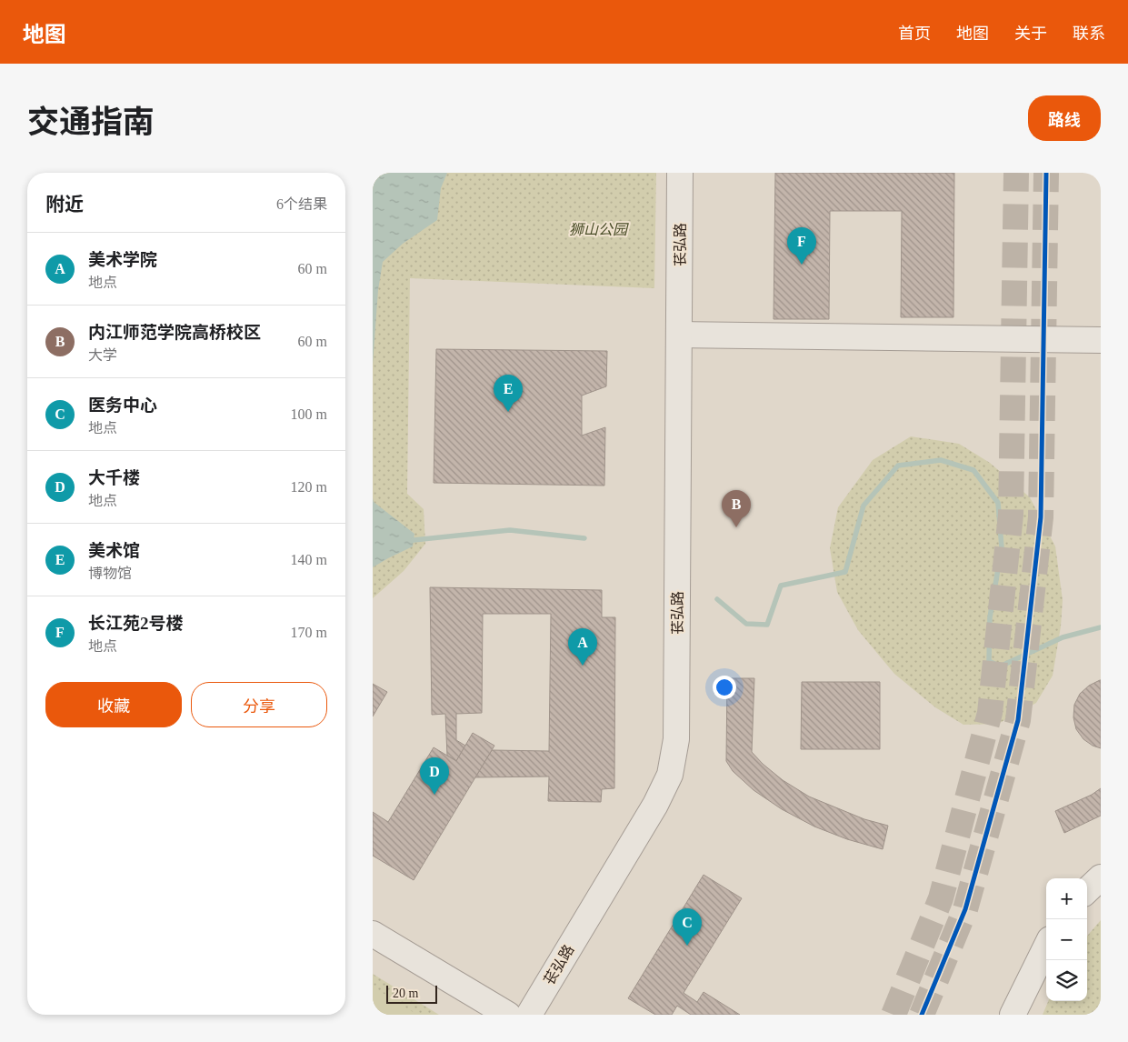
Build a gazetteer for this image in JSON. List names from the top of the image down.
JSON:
{
  "streets": {
    "lane": ["苌弘路"]
  },
  "parks": ["狮山公园"],
  "scale_bar": "20 m",
  "page": {
    "header": "地图",
    "nav": [
      "首页",
      "地图",
      "关于",
      "联系"
    ],
    "title": "交通指南",
    "buttons": [
      "路线",
      ["收藏", "分享"]
    ],
    "heading": ["附近", "6个结果"],
    "pins": [
      "F",
      "E",
      "B",
      "A",
      "D",
      "C"
    ],
    "list": [
      {
        "mark": "A",
        "name": "美术学院",
        "note": "地点",
        "value": "60 m"
      },
      {
        "mark": "B",
        "name": "内江师范学院高桥校区",
        "note": "大学",
        "value": "60 m"
      },
      {
        "mark": "C",
        "name": "医务中心",
        "note": "地点",
        "value": "100 m"
      },
      {
        "mark": "D",
        "name": "大千楼",
        "note": "地点",
        "value": "120 m"
      },
      {
        "mark": "E",
        "name": "美术馆",
        "note": "博物馆",
        "value": "140 m"
      },
      {
        "mark": "F",
        "name": "长江苑2号楼",
        "note": "地点",
        "value": "170 m"
      }
    ],
    "map_buttons": ["+", "−"],
    "scale": "20 m"
  }
}
